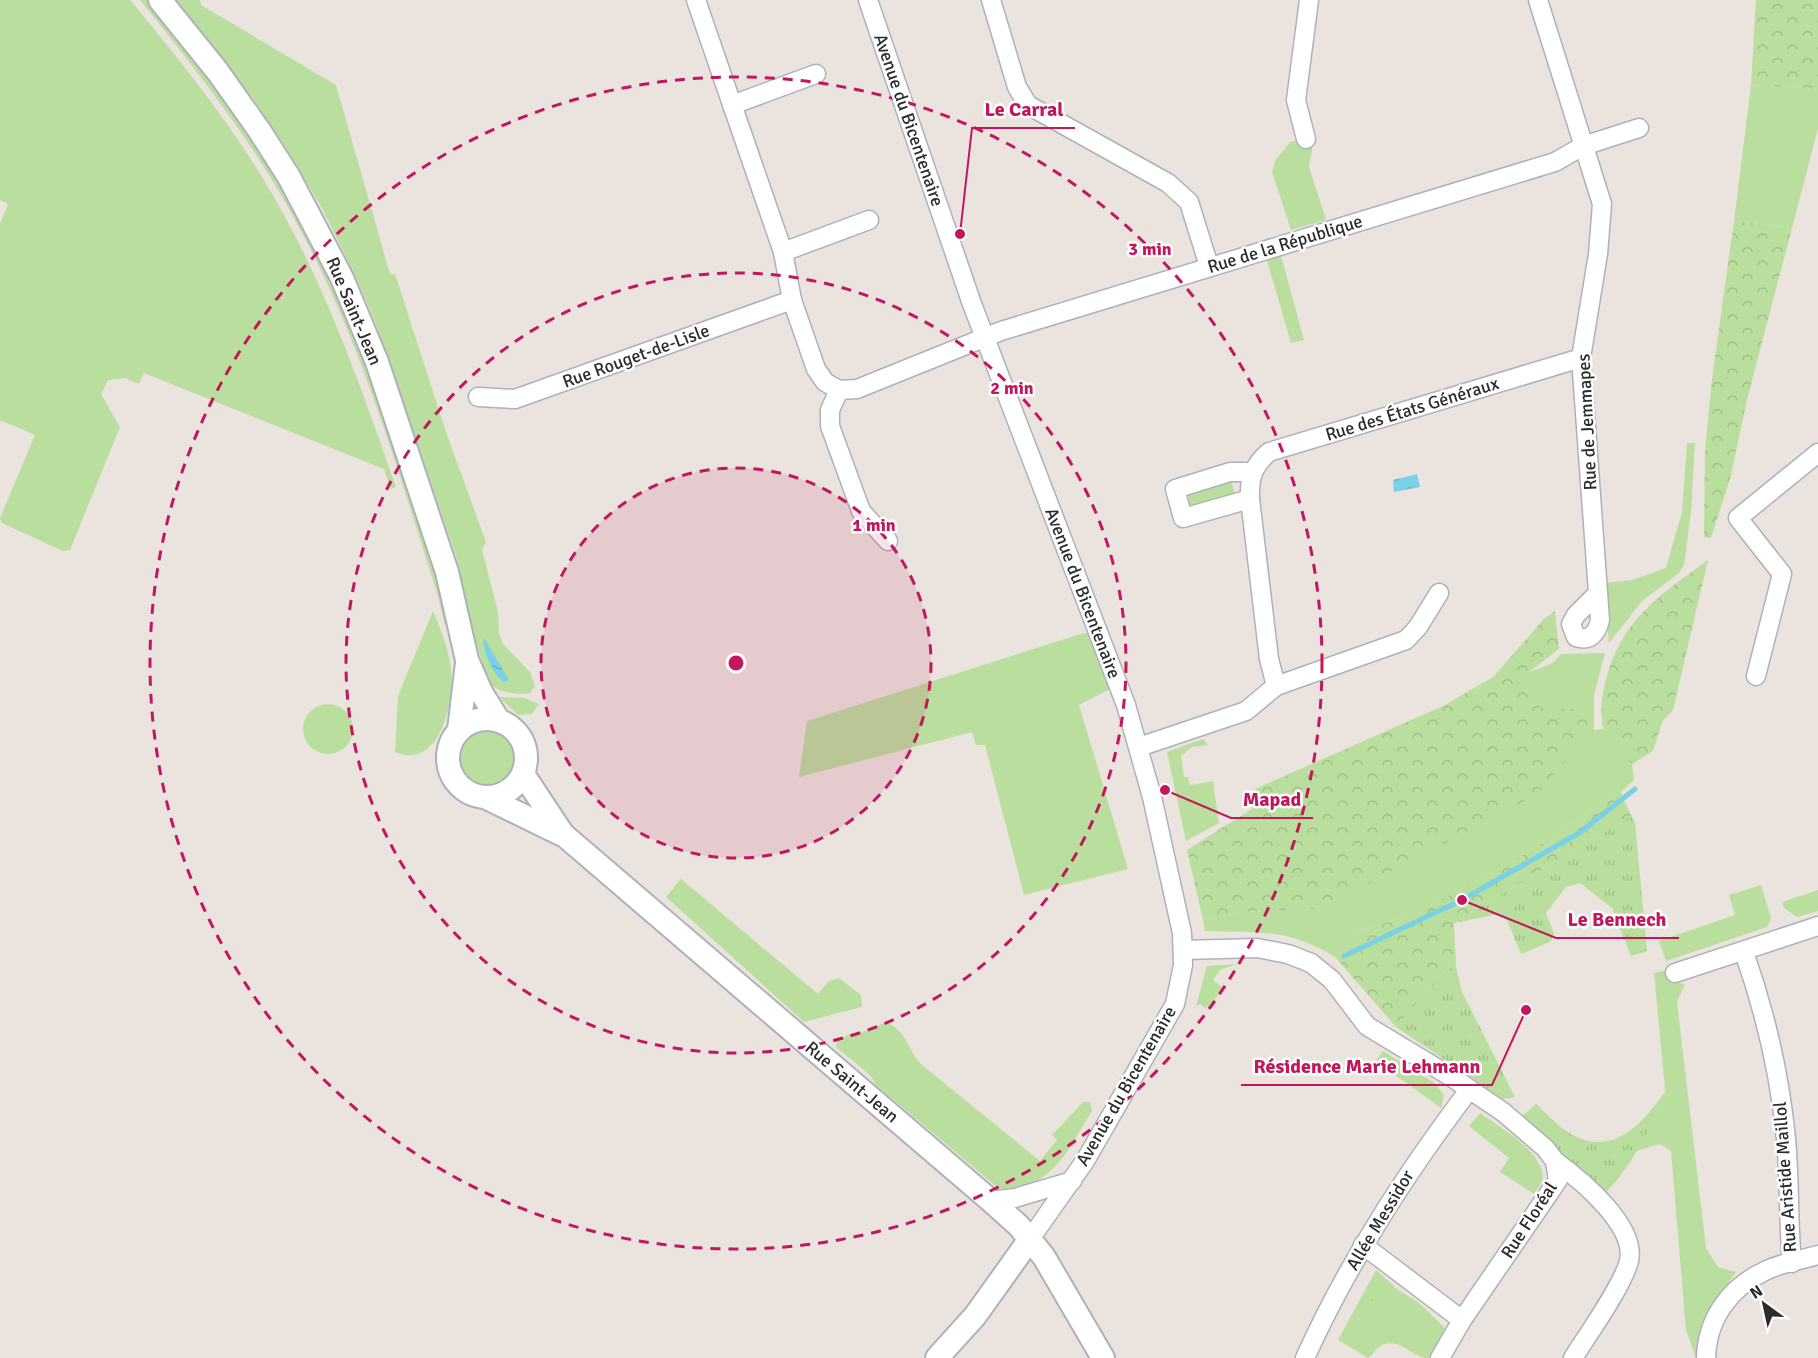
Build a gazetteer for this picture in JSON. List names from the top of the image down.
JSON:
{
  "streets": {
    "street": [
      "Avenue du Bicentenaire",
      "Rue de la République",
      "Rue Saint-Jean",
      "Rue Rouget-de-Lisle",
      "Rue des États Généraux",
      "Rue de Jemmapes",
      "Rue Aristide Maillol",
      "Allée Messidor",
      "Rue Floréal"
    ]
  },
  "crossings": [
    ["Avenue du Bicentenaire", "Rue de la République"],
    ["Avenue du Bicentenaire", "Rue Saint-Jean"],
    ["Avenue du Bicentenaire", "Rue Floréal"],
    ["Rue de la République", "Rue de Jemmapes"],
    ["Rue des États Généraux", "Rue de Jemmapes"],
    ["Allée Messidor", "Rue Floréal"]
  ],
  "places": [
    "Le Carral",
    "Mapad",
    "Le Bennech",
    "Résidence Marie Lehmann"
  ],
  "north": "top left",
  "rings": ["3 min", "2 min", "1 min"]
}
